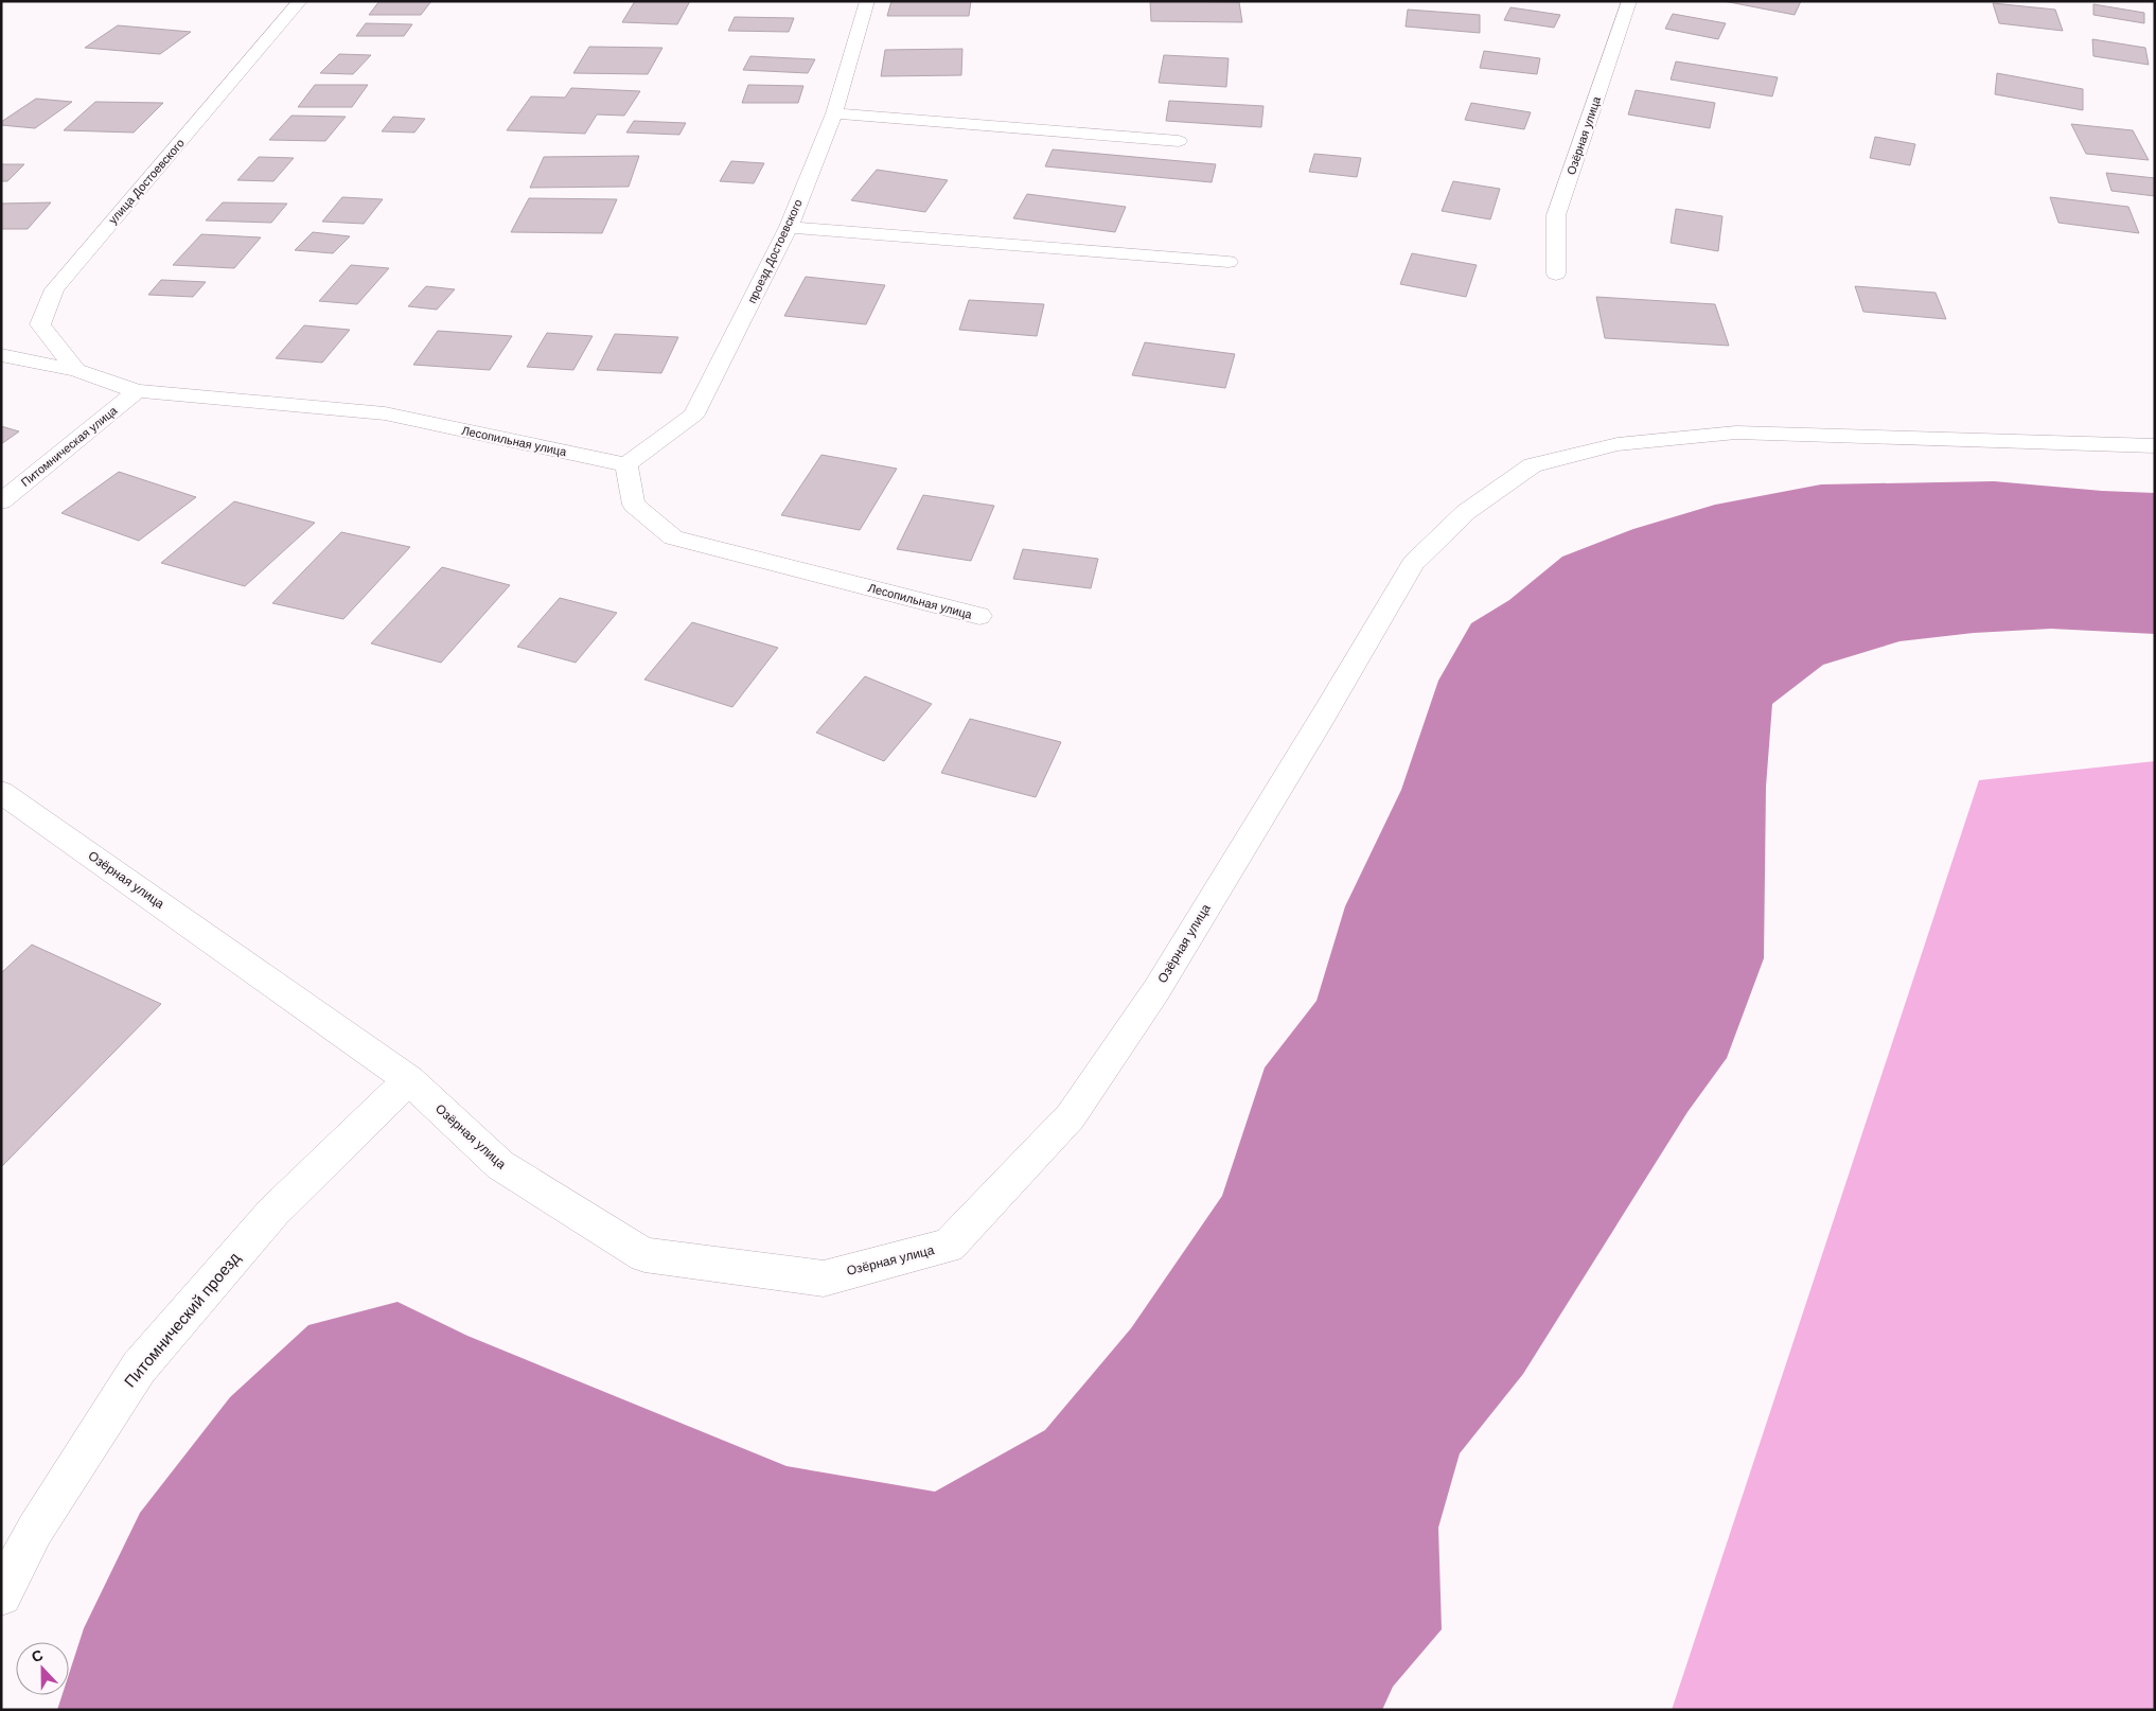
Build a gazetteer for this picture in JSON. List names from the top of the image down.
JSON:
{
  "streets": {
    "street": [
      "Озёрная улица",
      "улица Достоевского",
      "проезд Достоевского",
      "Лесопильная улица",
      "Питомническая улица",
      "Питомнический проезд"
    ]
  },
  "crossings": [
    ["Озёрная улица", "Питомнический проезд"],
    ["улица Достоевского", "Лесопильная улица"],
    ["проезд Достоевского", "Лесопильная улица"],
    ["Лесопильная улица", "Питомническая улица"]
  ],
  "north": "top"
}
